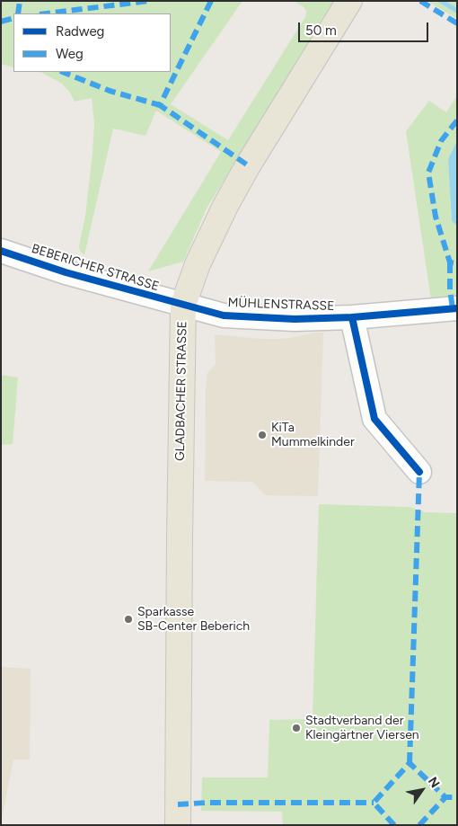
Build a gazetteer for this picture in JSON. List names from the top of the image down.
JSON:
{
  "streets": {
    "main road": ["GLADBACHER STRASSE"],
    "street": ["BEBERICHER STRASSE", "MÜHLENSTRASSE"]
  },
  "crossings": [
    ["BEBERICHER STRASSE", "MÜHLENSTRASSE"],
    ["BEBERICHER STRASSE", "GLADBACHER STRASSE"],
    ["MÜHLENSTRASSE", "GLADBACHER STRASSE"]
  ],
  "places": ["KiTa Mummelkinder", "Sparkasse SB-Center Beberich", "Stadtverband der Kleingärtner Viersen"],
  "legend": ["Radweg", "Weg"],
  "scale_bar": "50 m",
  "north": "top right"
}
